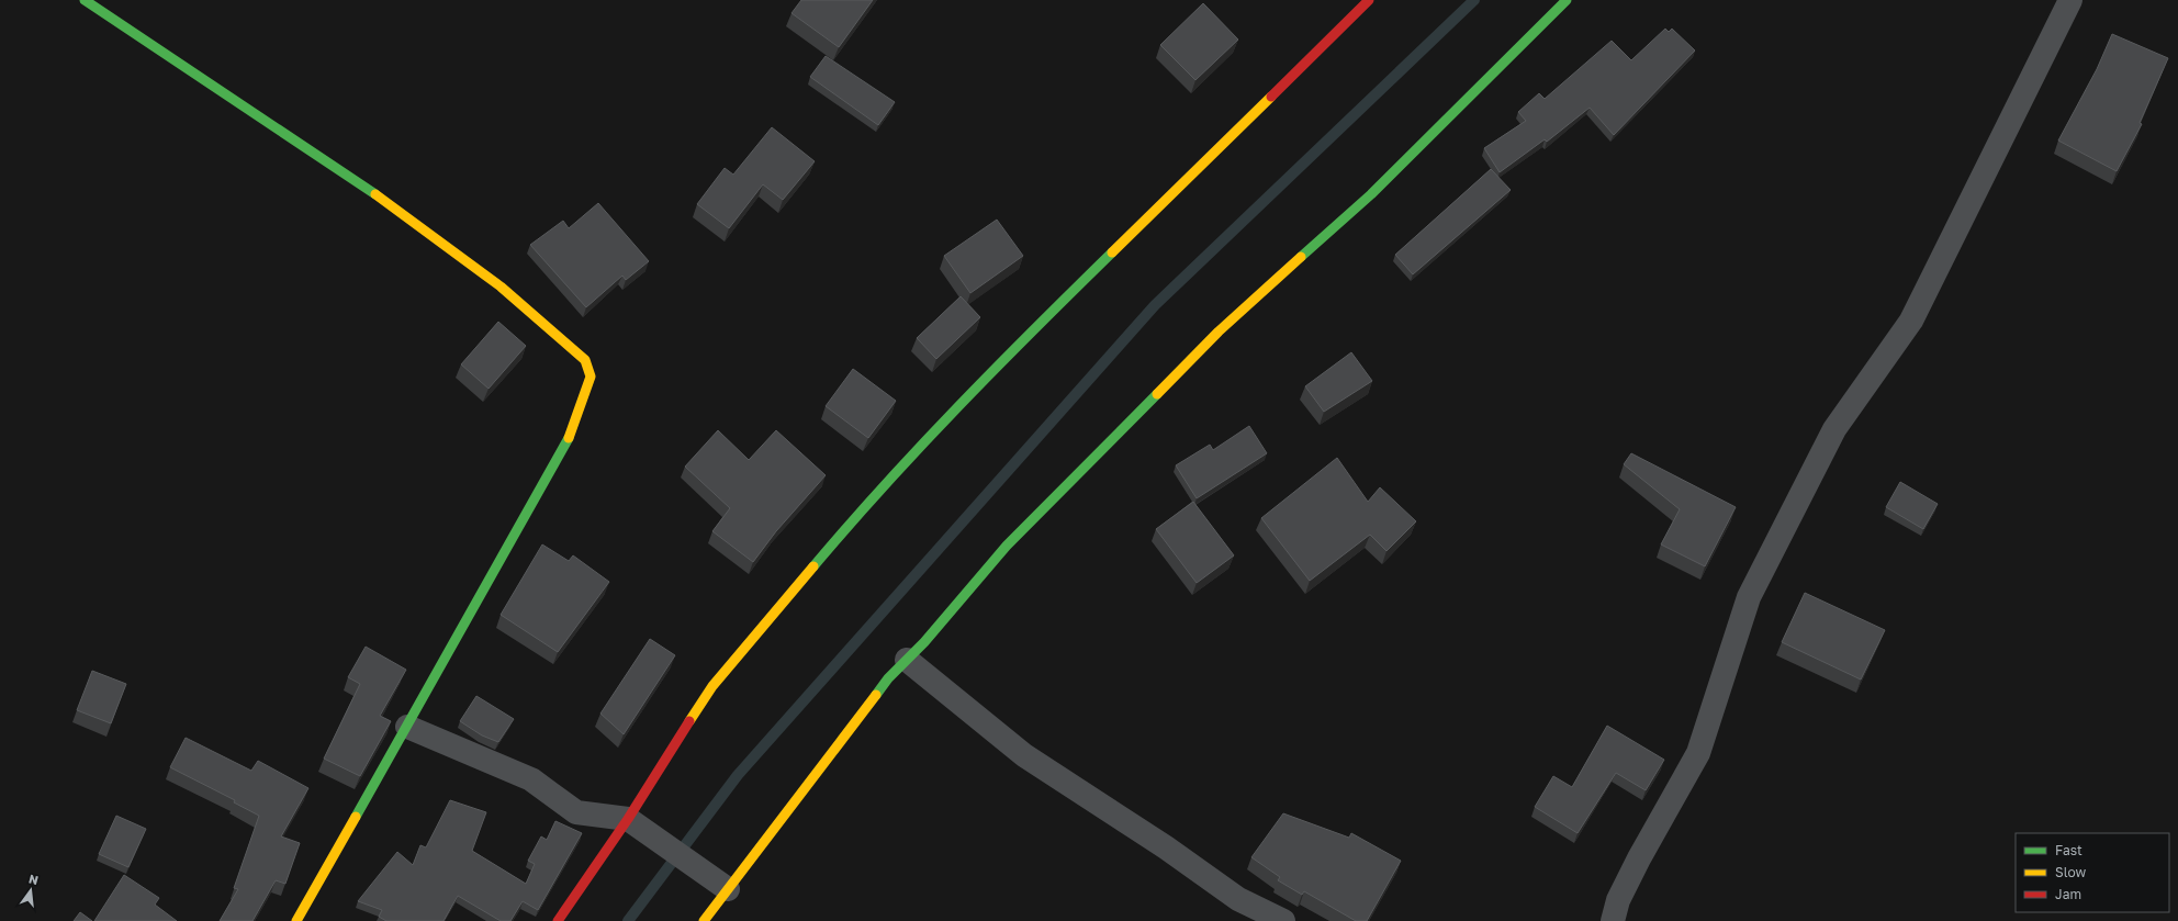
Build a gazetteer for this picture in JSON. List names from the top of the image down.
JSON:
{
  "legend": ["Fast", "Slow", "Jam"],
  "north": "top"
}
